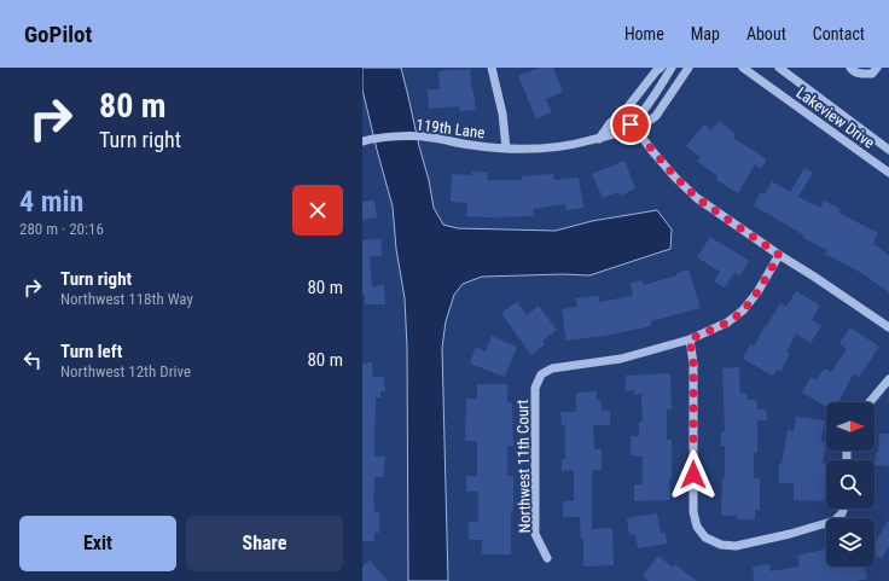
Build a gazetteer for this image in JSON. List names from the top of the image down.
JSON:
{
  "streets": {
    "street": ["Lakeview Drive", "119th Lane", "Northwest 11th Court"]
  },
  "north": "right",
  "page": {
    "header": "GoPilot",
    "nav": [
      "Home",
      "Map",
      "About",
      "Contact"
    ],
    "turn": ["80 m", "Turn right"],
    "heading": ["4 min", "280 m · 20:16"],
    "list": [
      {
        "name": "Turn right",
        "note": "Northwest 118th Way",
        "value": "80 m"
      },
      {
        "name": "Turn left",
        "note": "Northwest 12th Drive",
        "value": "80 m"
      }
    ],
    "buttons": ["Exit", "Share"]
  }
}
